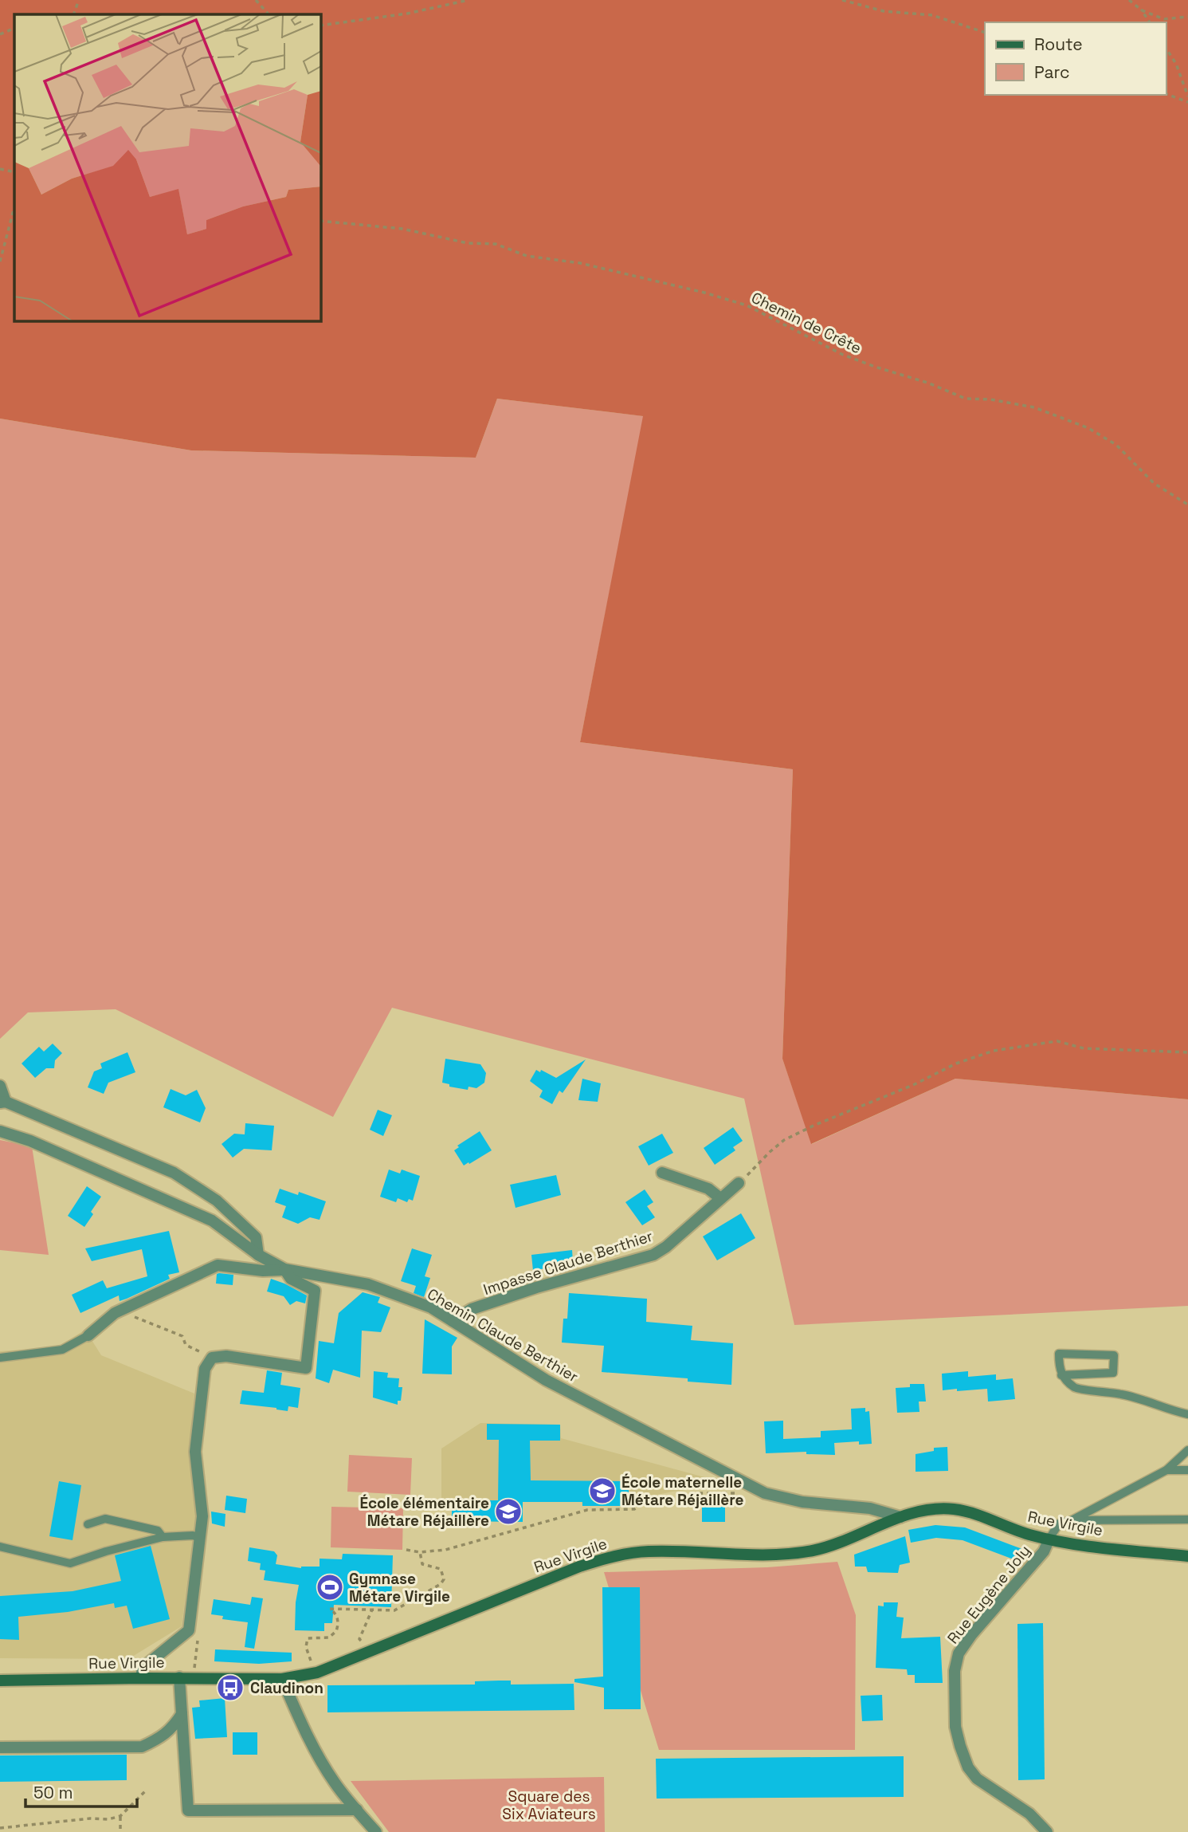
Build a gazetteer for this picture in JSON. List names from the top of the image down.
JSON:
{
  "streets": {
    "street": [
      "Impasse Claude Berthier",
      "Chemin Claude Berthier",
      "Rue Virgile",
      "Rue Eugène Joly"
    ],
    "path": ["Chemin de Crête"]
  },
  "crossings": [
    ["Impasse Claude Berthier", "Chemin Claude Berthier"],
    ["Chemin Claude Berthier", "Rue Virgile"],
    ["Rue Virgile", "Rue Eugène Joly"]
  ],
  "parks": ["Square des Six Aviateurs"],
  "places": {
    "school or university": ["École maternelle Métare Réjaillère", "École élémentaire Métare Réjaillère"],
    "sports": ["Gymnase Métare Virgile"],
    "bus stop": ["Claudinon"]
  },
  "legend": ["Route", "Parc"],
  "scale_bar": "50 m"
}
